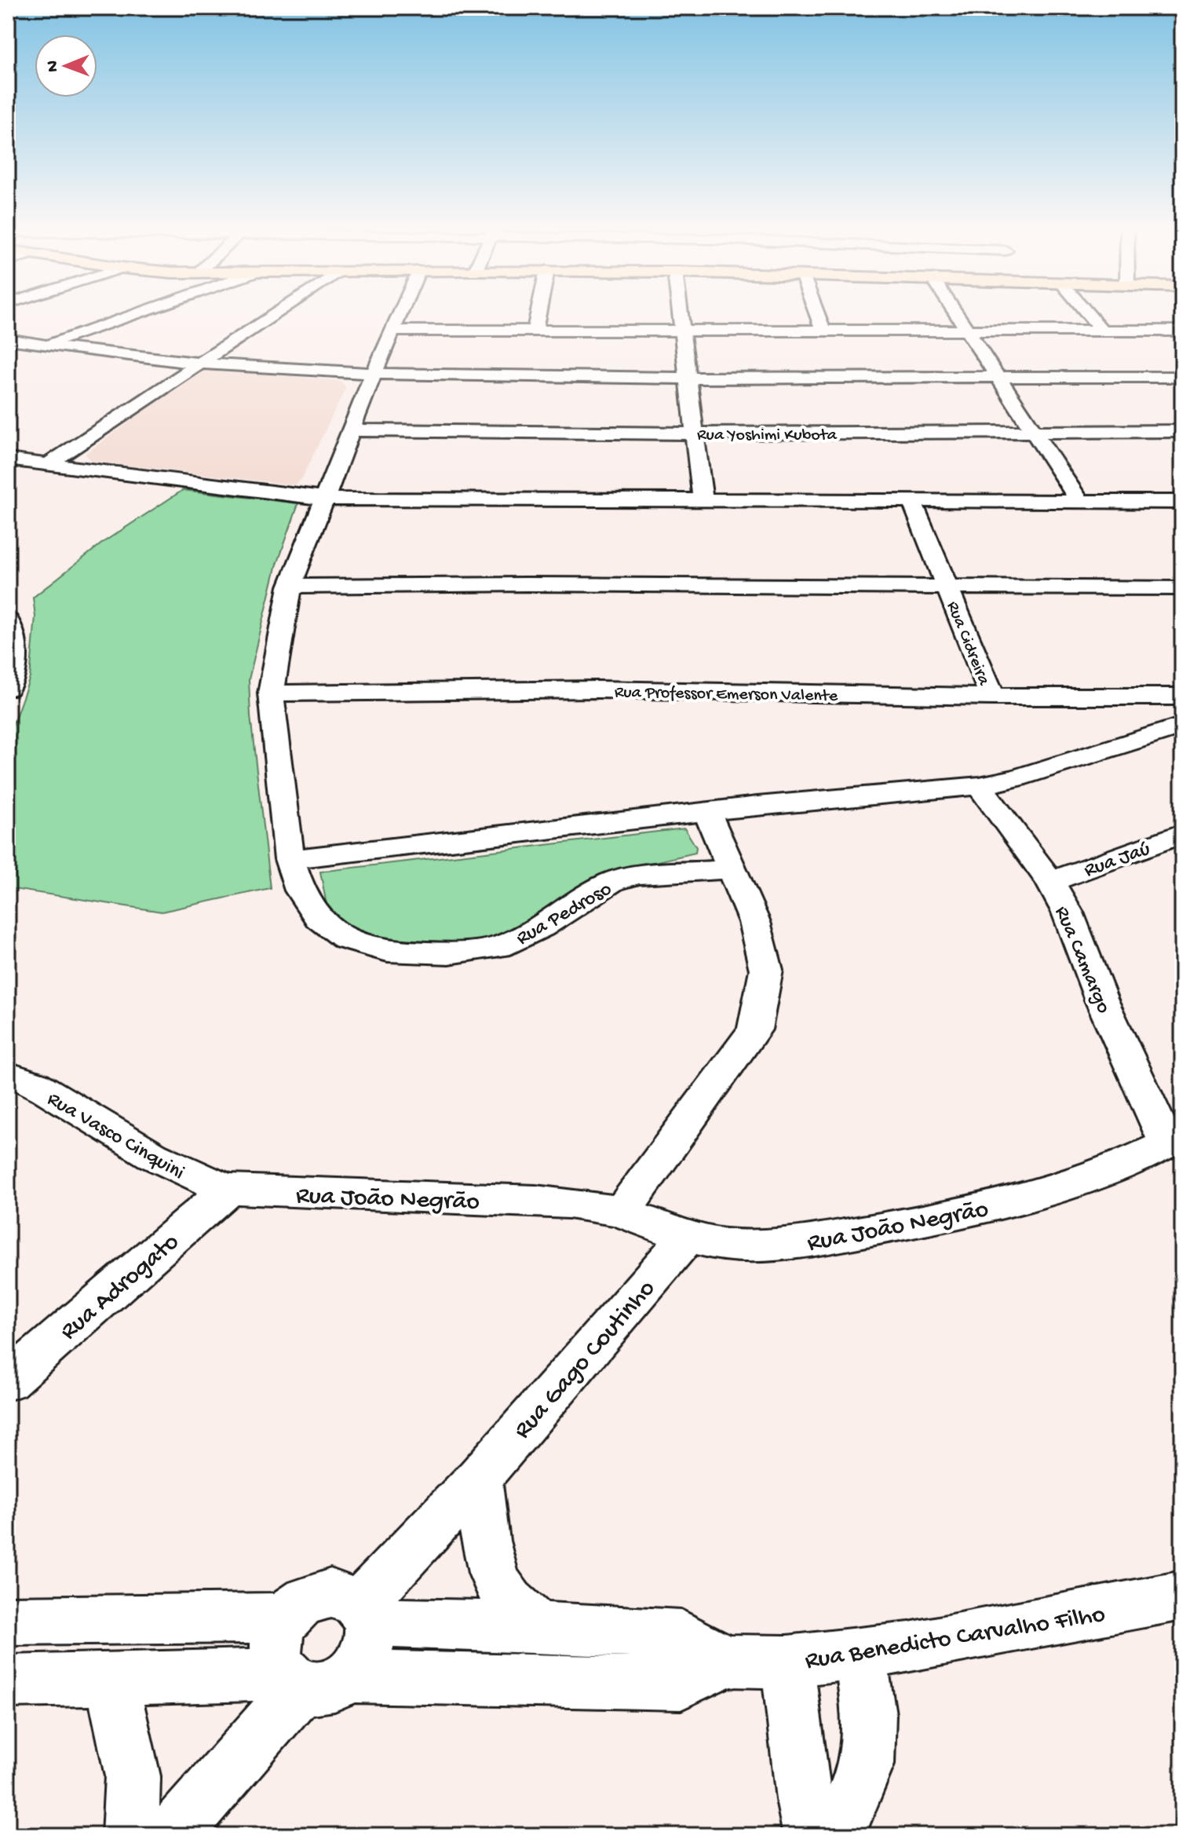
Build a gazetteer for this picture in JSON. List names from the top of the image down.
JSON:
{
  "streets": {
    "street": [
      "Rua Yoshimi Kubota",
      "Rua Cidreira",
      "Rua Professor Emerson Valente",
      "Rua Jaú",
      "Rua Pedroso",
      "Rua Camargo",
      "Rua Vasco Cinquini",
      "Rua João Negrão",
      "Rua Adrogato",
      "Rua Gago Coutinho",
      "Rua Benedicto Carvalho Filho"
    ]
  },
  "crossings": [
    ["Rua Yoshimi Kubota", "Rua Pedroso"],
    ["Rua Cidreira", "Rua Professor Emerson Valente"],
    ["Rua Professor Emerson Valente", "Rua Pedroso"],
    ["Rua Jaú", "Rua Camargo"],
    ["Rua Camargo", "Rua João Negrão"],
    ["Rua Vasco Cinquini", "Rua João Negrão"],
    ["Rua Vasco Cinquini", "Rua Adrogato"],
    ["Rua João Negrão", "Rua Adrogato"],
    ["Rua João Negrão", "Rua Gago Coutinho"],
    ["Rua Gago Coutinho", "Rua Benedicto Carvalho Filho"]
  ],
  "north": "left"
}
